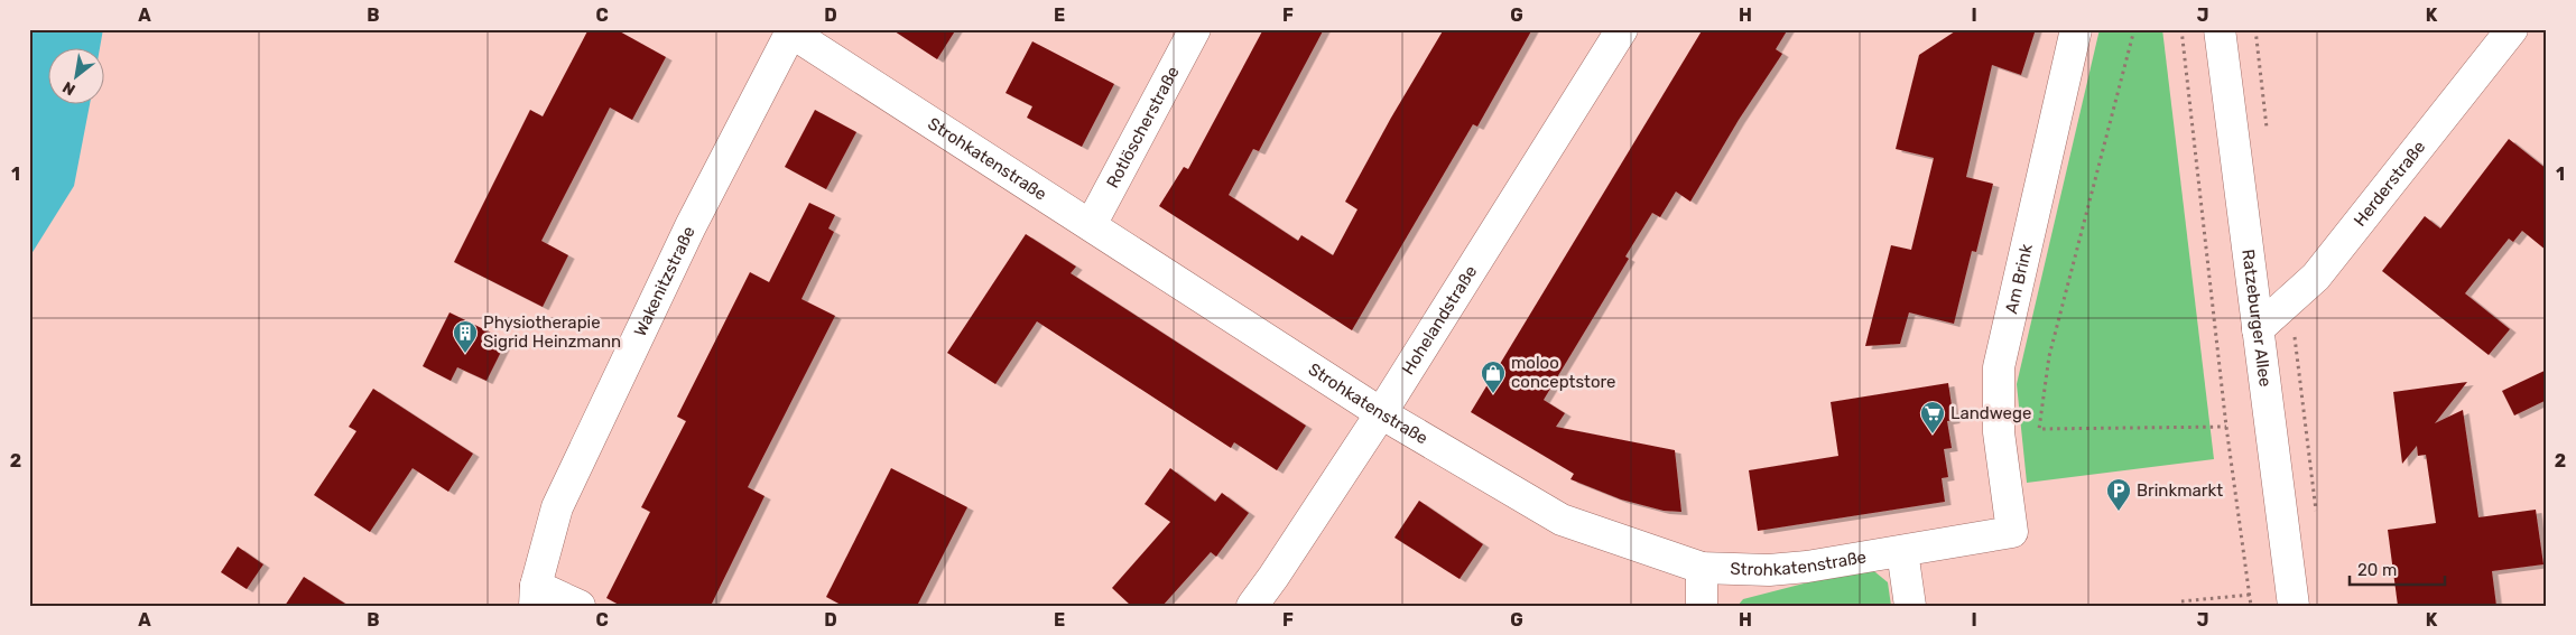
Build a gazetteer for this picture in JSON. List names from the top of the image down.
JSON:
{
  "streets": {
    "street": [
      "Rotlöscherstraße",
      "Strohkatenstraße",
      "Herderstraße",
      "Am Brink",
      "Wakenitzstraße",
      "Ratzeburger Allee",
      "Hohelandstraße"
    ]
  },
  "crossings": [
    ["Rotlöscherstraße", "Strohkatenstraße"],
    ["Strohkatenstraße", "Am Brink"],
    ["Strohkatenstraße", "Wakenitzstraße"],
    ["Strohkatenstraße", "Hohelandstraße"],
    ["Herderstraße", "Ratzeburger Allee"]
  ],
  "places": {
    "building": ["Physiotherapie Sigrid Heinzmann"],
    "shop": ["moloo conceptstore"],
    "supermarket": ["Landwege"],
    "parking": ["Brinkmarkt"]
  },
  "scale_bar": "20 m",
  "north": "bottom left",
  "grid": {
    "columns": [
      "A",
      "B",
      "C",
      "D",
      "E",
      "F",
      "G",
      "H",
      "I",
      "J",
      "K"
    ],
    "rows": ["1", "2"]
  }
}
